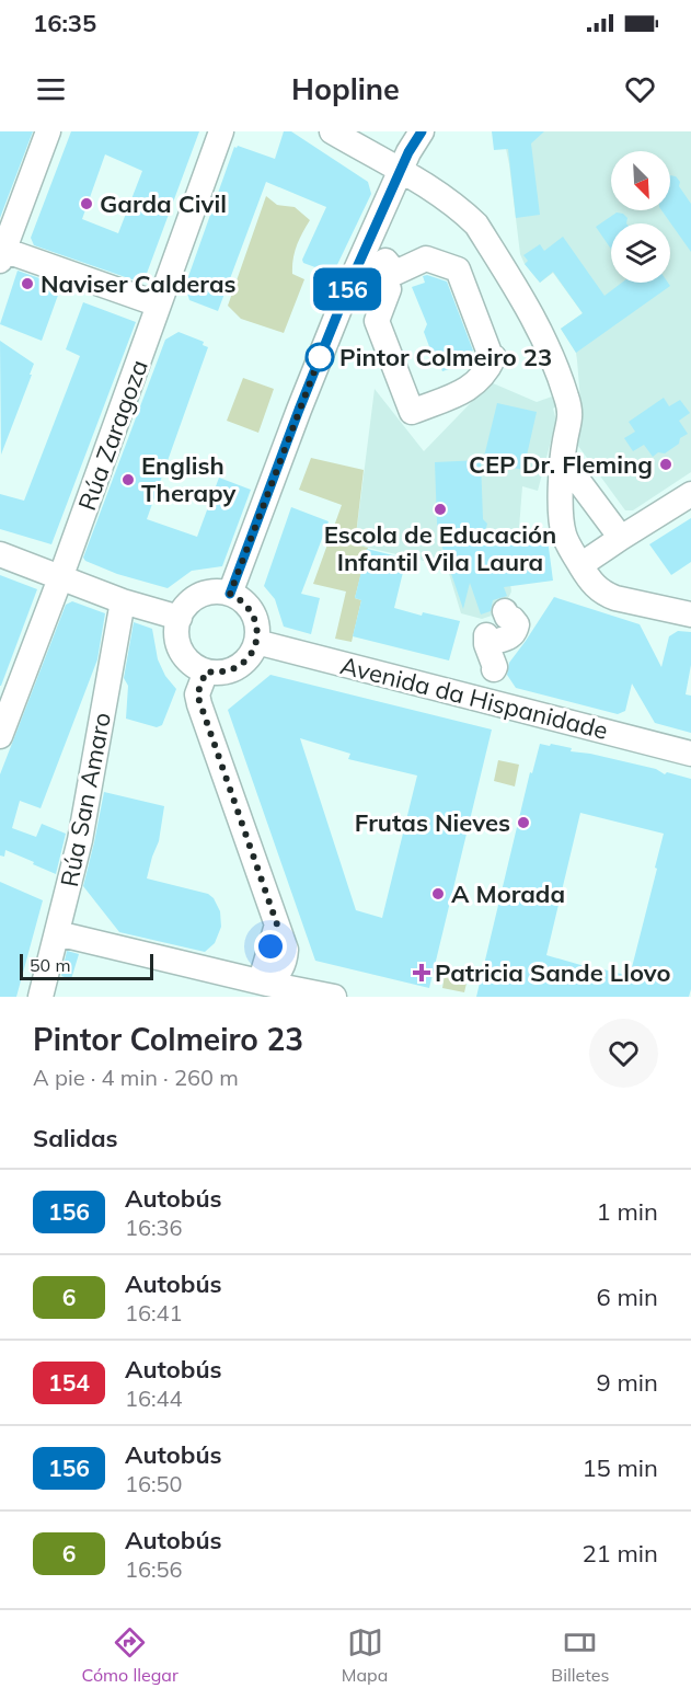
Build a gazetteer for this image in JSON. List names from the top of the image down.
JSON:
{
  "streets": {
    "street": ["Rúa Zaragoza", "Avenida da Hispanidade", "Rúa San Amaro"]
  },
  "places": {
    "other": [
      "Garda Civil",
      "Naviser Calderas",
      "Pintor Colmeiro 23",
      "CEP Dr. Fleming",
      "English Therapy",
      "Escola de Educación Infantil Vila Laura",
      "Frutas Nieves",
      "A Morada"
    ],
    "health": ["Patricia Sande Llovo"]
  },
  "lines": ["bus line 156"],
  "scale_bar": "50 m",
  "north": "bottom right",
  "page": {
    "status": "16:35",
    "header": "Hopline",
    "on_map": "156",
    "scale": "50 m",
    "heading": [
      ["Pintor Colmeiro 23", "A pie · 4 min · 260 m"],
      "Salidas"
    ],
    "list": [
      {
        "mark": "156",
        "name": "Autobús",
        "note": "16:36",
        "value": "1 min"
      },
      {
        "mark": "6",
        "name": "Autobús",
        "note": "16:41",
        "value": "6 min"
      },
      {
        "mark": "154",
        "name": "Autobús",
        "note": "16:44",
        "value": "9 min"
      },
      {
        "mark": "156",
        "name": "Autobús",
        "note": "16:50",
        "value": "15 min"
      },
      {
        "mark": "6",
        "name": "Autobús",
        "note": "16:56",
        "value": "21 min"
      }
    ],
    "tabs": ["Cómo llegar", "Mapa", "Billetes"]
  }
}
